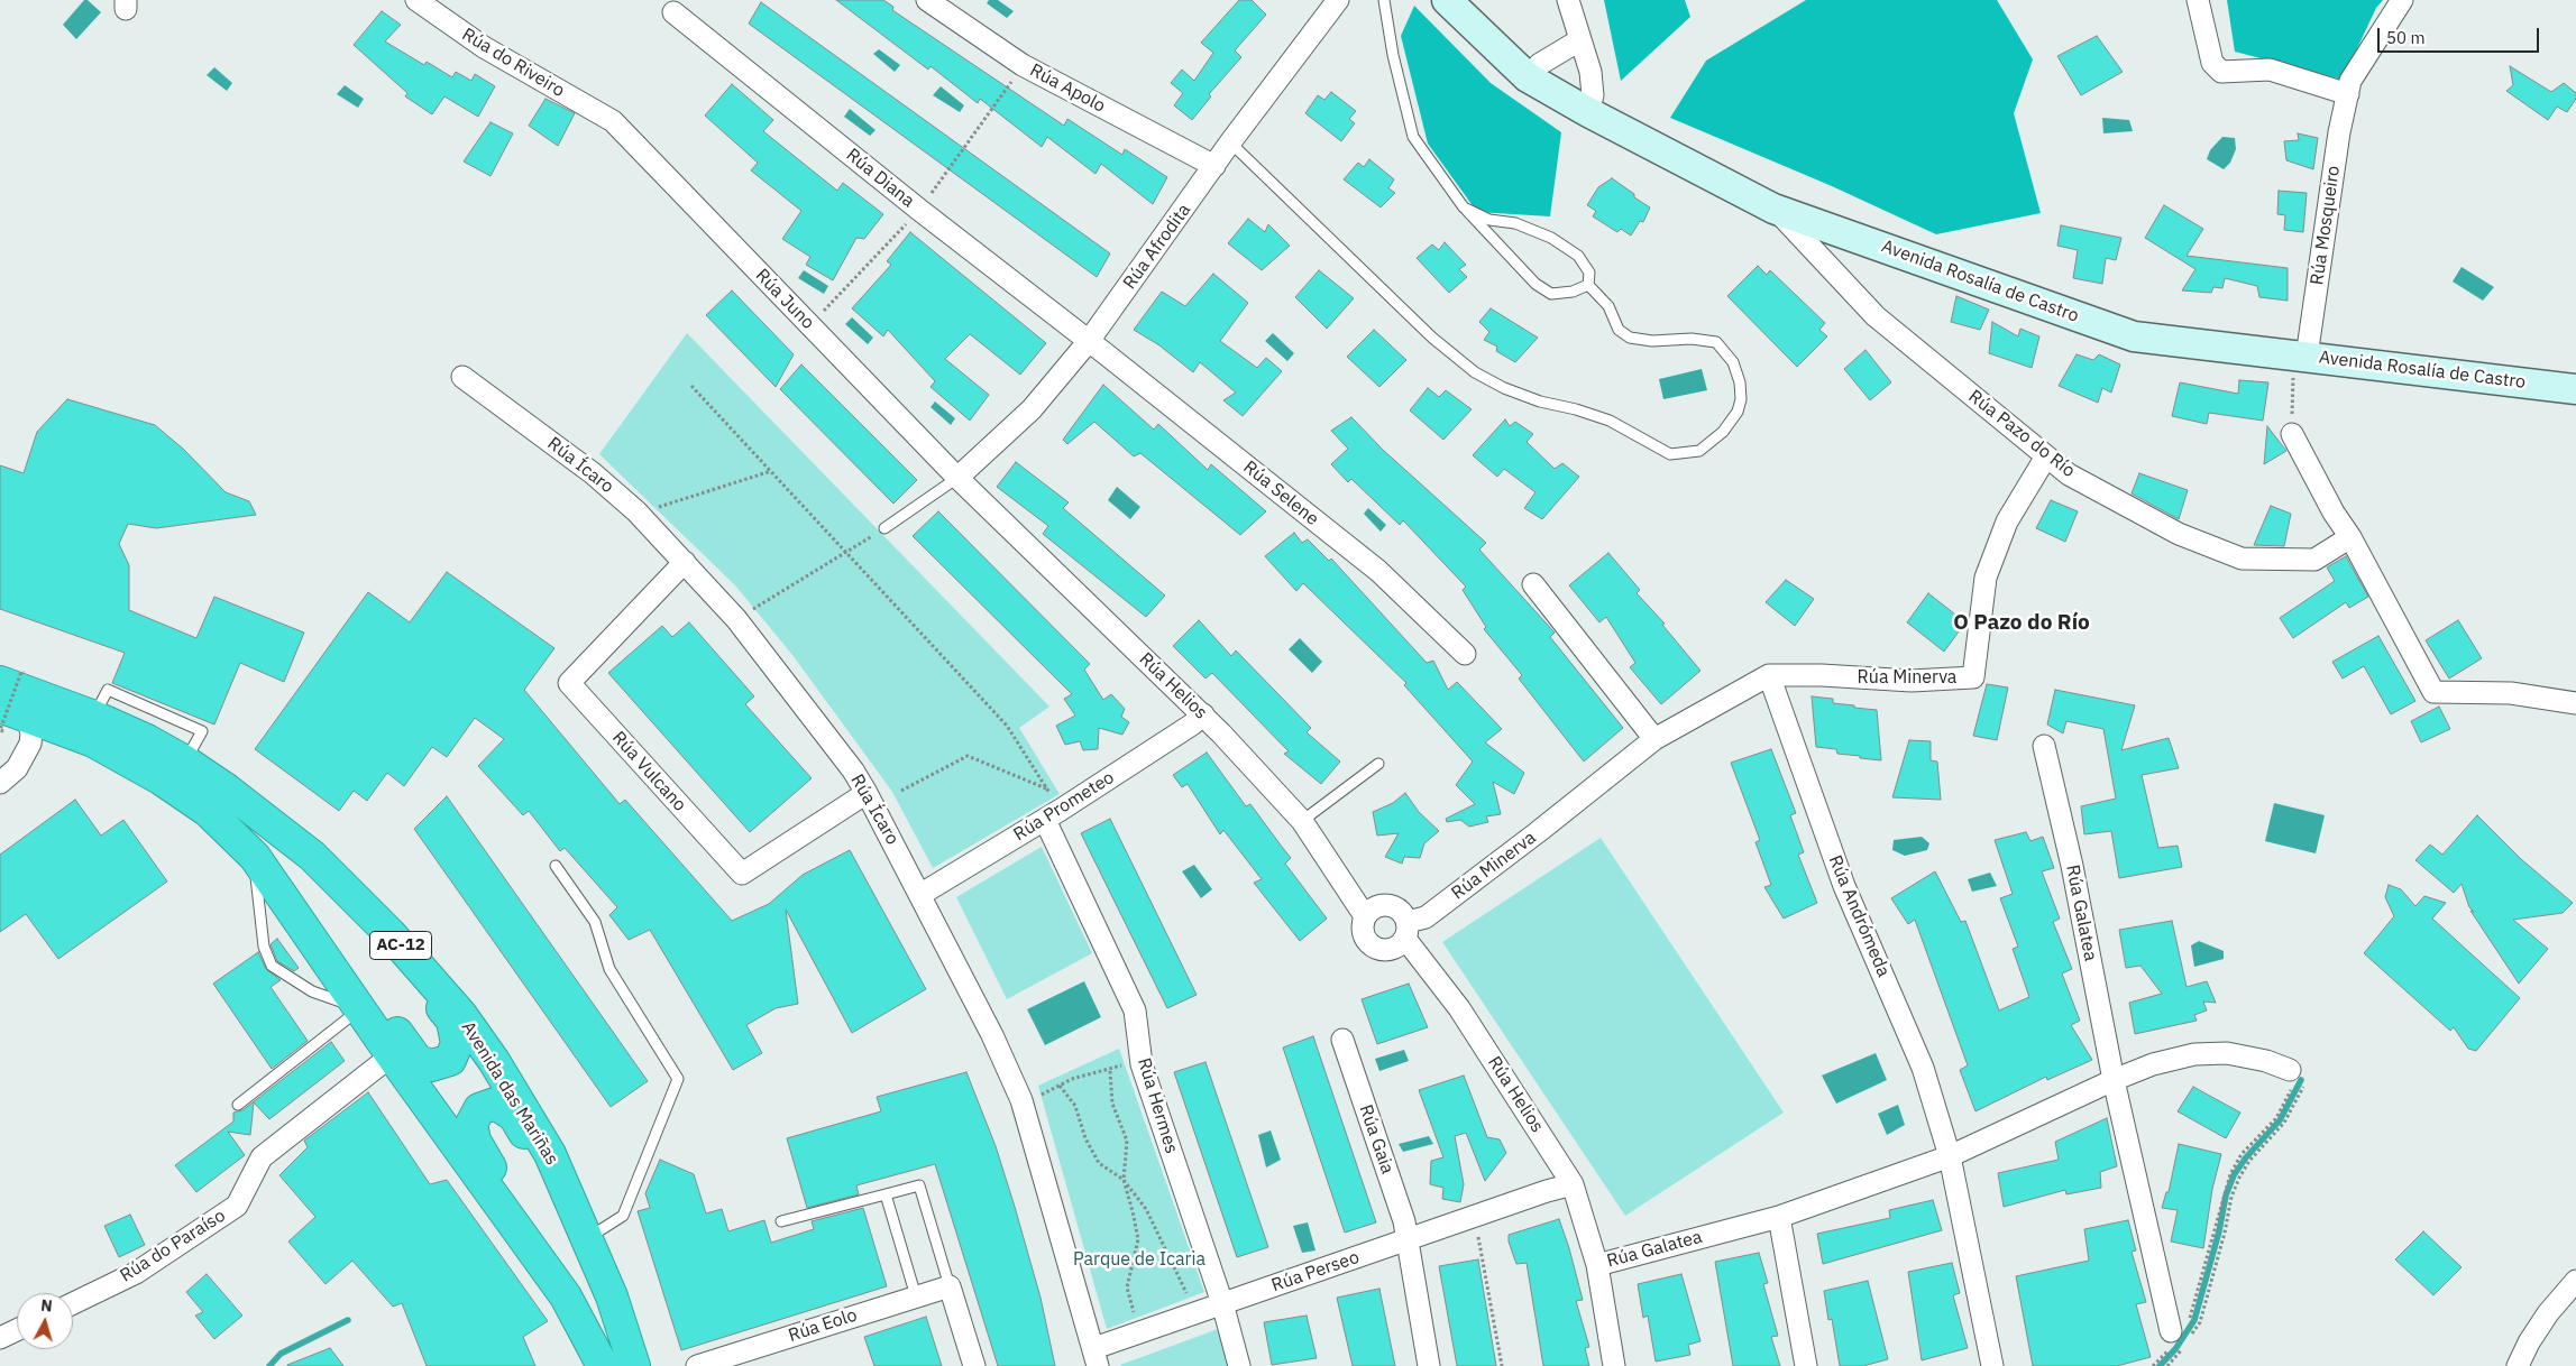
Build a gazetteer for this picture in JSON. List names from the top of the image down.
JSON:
{
  "streets": {
    "highway": ["AC-12", "Avenida das Mariñas"],
    "street": [
      "Rúa do Riveiro",
      "Rúa Apolo",
      "Rúa Diana",
      "Rúa Mosqueiro",
      "Rúa Afrodita",
      "Avenida Rosalía de Castro",
      "Rúa Juno",
      "Rúa Pazo do Río",
      "Rúa Ícaro",
      "Rúa Selene",
      "Rúa Minerva",
      "Rúa Helios",
      "Rúa Vulcano",
      "Rúa Prometeo",
      "Rúa Galatea",
      "Rúa Andrómeda",
      "Rúa Hermes",
      "Rúa Gaia",
      "Rúa do Paraíso",
      "Rúa Perseo",
      "Rúa Eolo"
    ]
  },
  "crossings": [
    ["Rúa do Riveiro", "Rúa Juno"],
    ["Rúa Apolo", "Rúa Afrodita"],
    ["Rúa Diana", "Rúa Afrodita"],
    ["Rúa Diana", "Rúa Selene"],
    ["Rúa Mosqueiro", "Avenida Rosalía de Castro"],
    ["Rúa Afrodita", "Rúa Juno"],
    ["Rúa Afrodita", "Rúa Selene"],
    ["Rúa Afrodita", "Rúa Helios"],
    ["Avenida Rosalía de Castro", "Rúa Pazo do Río"],
    ["Rúa Juno", "Rúa Helios"],
    ["Rúa Pazo do Río", "Rúa Minerva"],
    ["Rúa Ícaro", "Rúa Vulcano"],
    ["Rúa Ícaro", "Rúa Prometeo"],
    ["Rúa Ícaro", "Rúa Perseo"],
    ["Rúa Minerva", "Rúa Helios"],
    ["Rúa Minerva", "Rúa Andrómeda"],
    ["Rúa Helios", "Rúa Prometeo"],
    ["Rúa Helios", "Rúa Galatea"],
    ["Rúa Helios", "Rúa Perseo"],
    ["Rúa Prometeo", "Rúa Hermes"],
    ["Rúa Galatea", "Rúa Andrómeda"],
    ["Rúa Hermes", "Rúa Perseo"],
    ["Rúa Gaia", "Rúa Perseo"]
  ],
  "districts": ["O Pazo do Río"],
  "parks": ["Parque de Icaria"],
  "scale_bar": "50 m",
  "north": "top"
}
